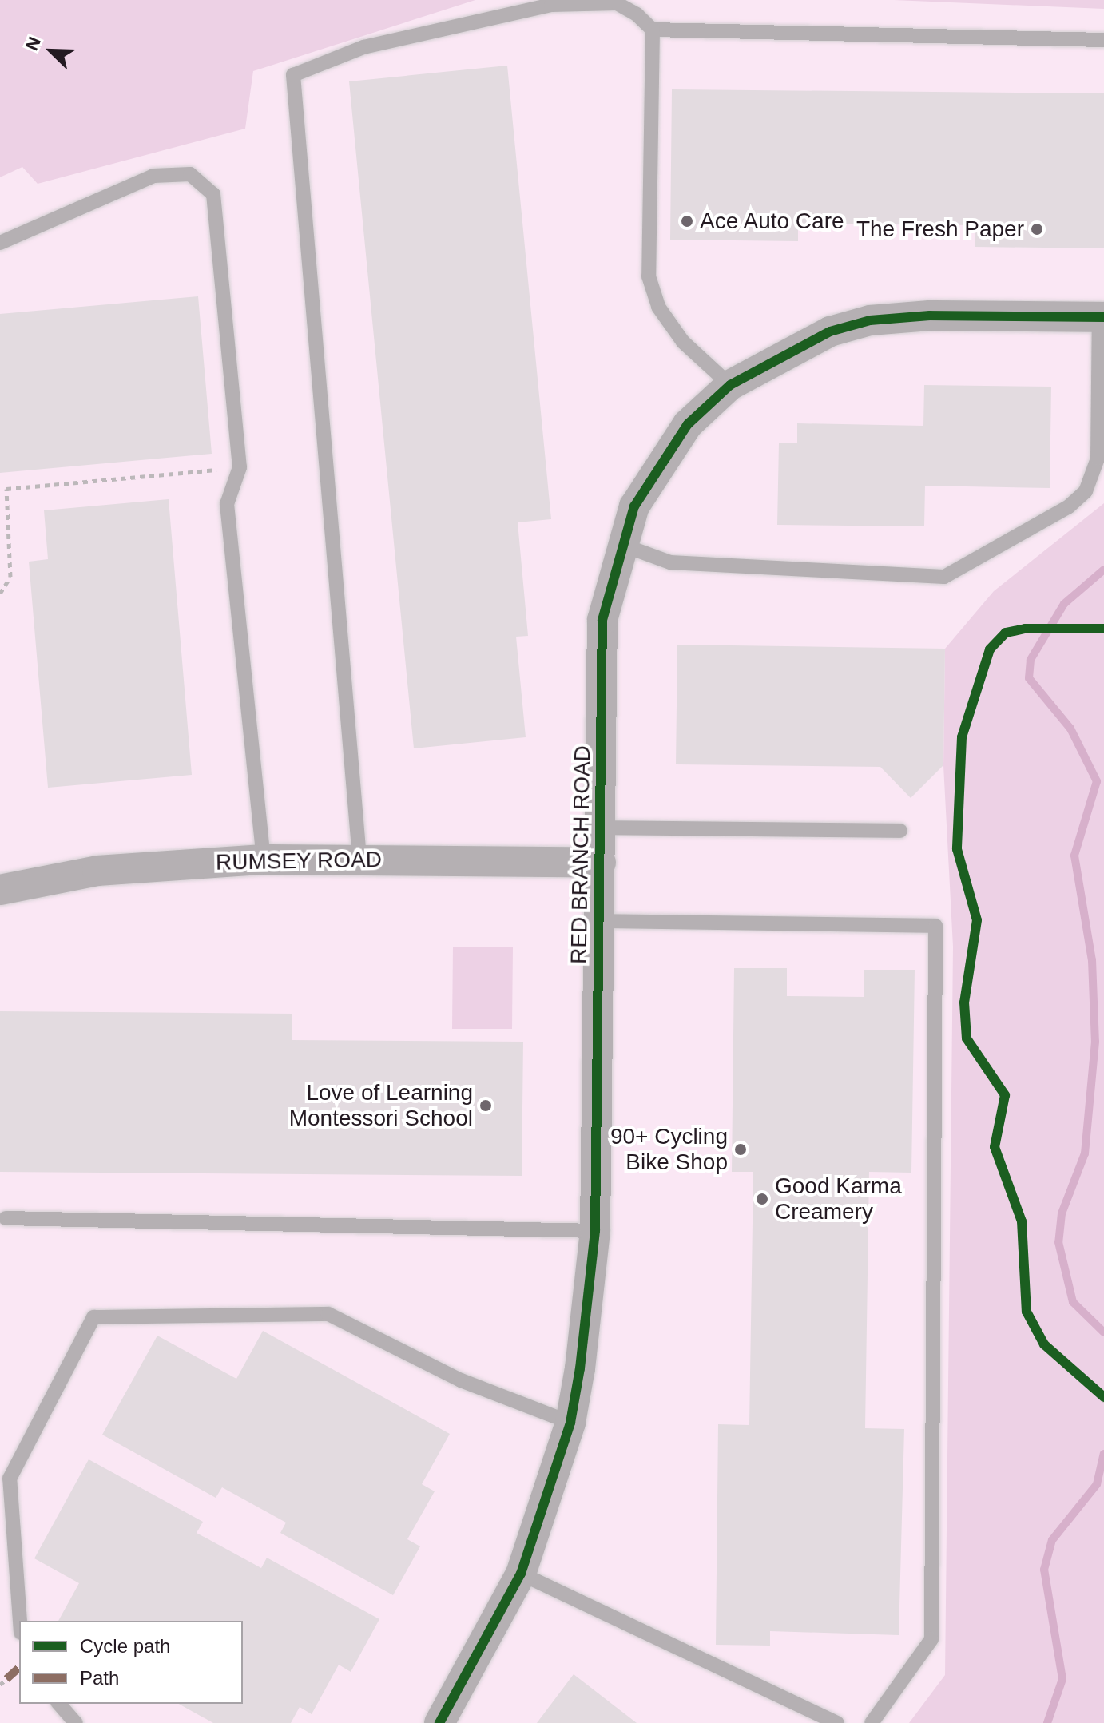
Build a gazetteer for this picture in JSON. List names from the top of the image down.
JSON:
{
  "streets": {
    "street": ["RED BRANCH ROAD", "RUMSEY ROAD"]
  },
  "crossings": [
    ["RED BRANCH ROAD", "RUMSEY ROAD"]
  ],
  "places": [
    "Ace Auto Care",
    "The Fresh Paper",
    "Love of Learning Montessori School",
    "90+ Cycling Bike Shop",
    "Good Karma Creamery"
  ],
  "legend": ["Cycle path", "Path"],
  "north": "top left"
}
